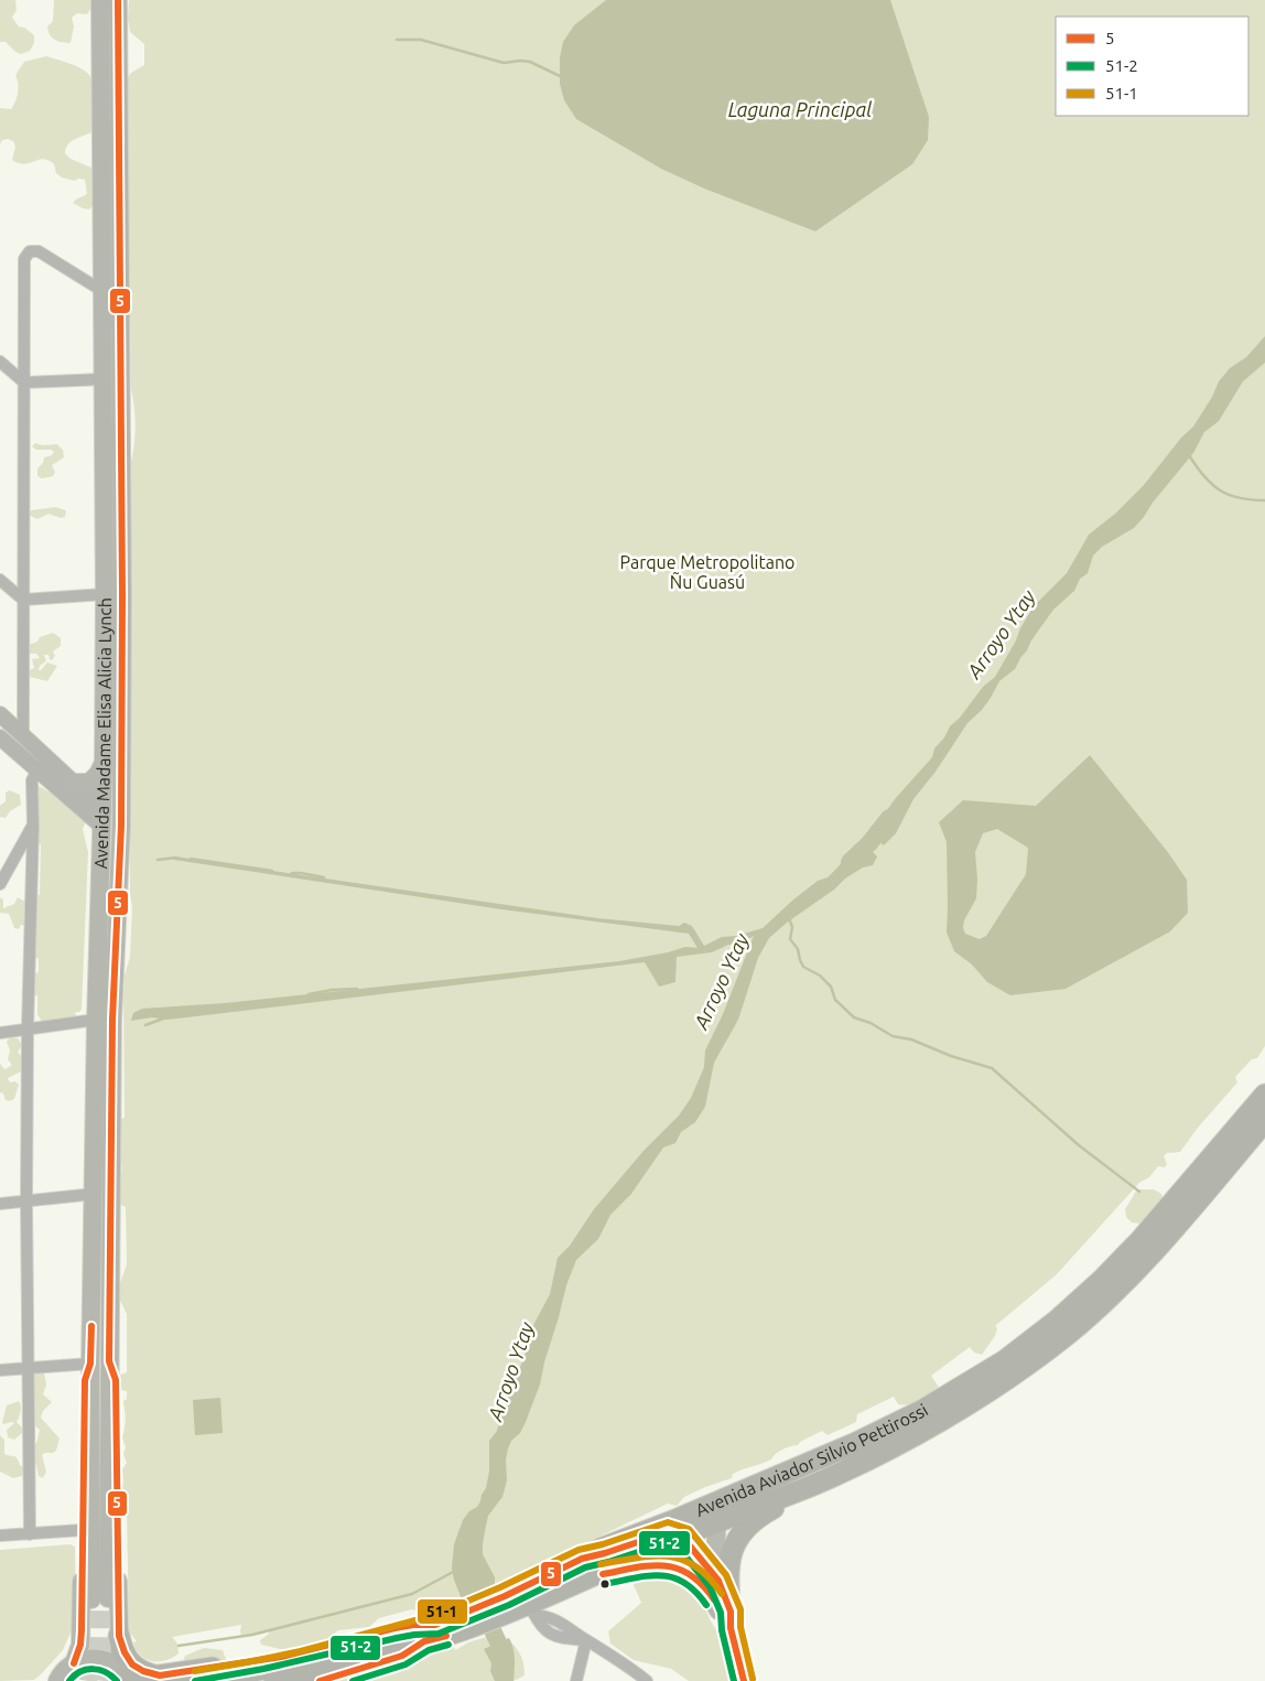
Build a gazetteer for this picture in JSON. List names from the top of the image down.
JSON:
{
  "streets": {
    "highway": ["Avenida Madame Elisa Alicia Lynch", "Avenida Aviador Silvio Pettirossi"]
  },
  "water": ["Laguna Principal", "Arroyo Ytay"],
  "parks": ["Parque Metropolitano Ñu Guasú"],
  "lines": ["transit line 5", "transit line 51-1", "transit line 51-2"],
  "legend": ["5", "51-2", "51-1"]
}
